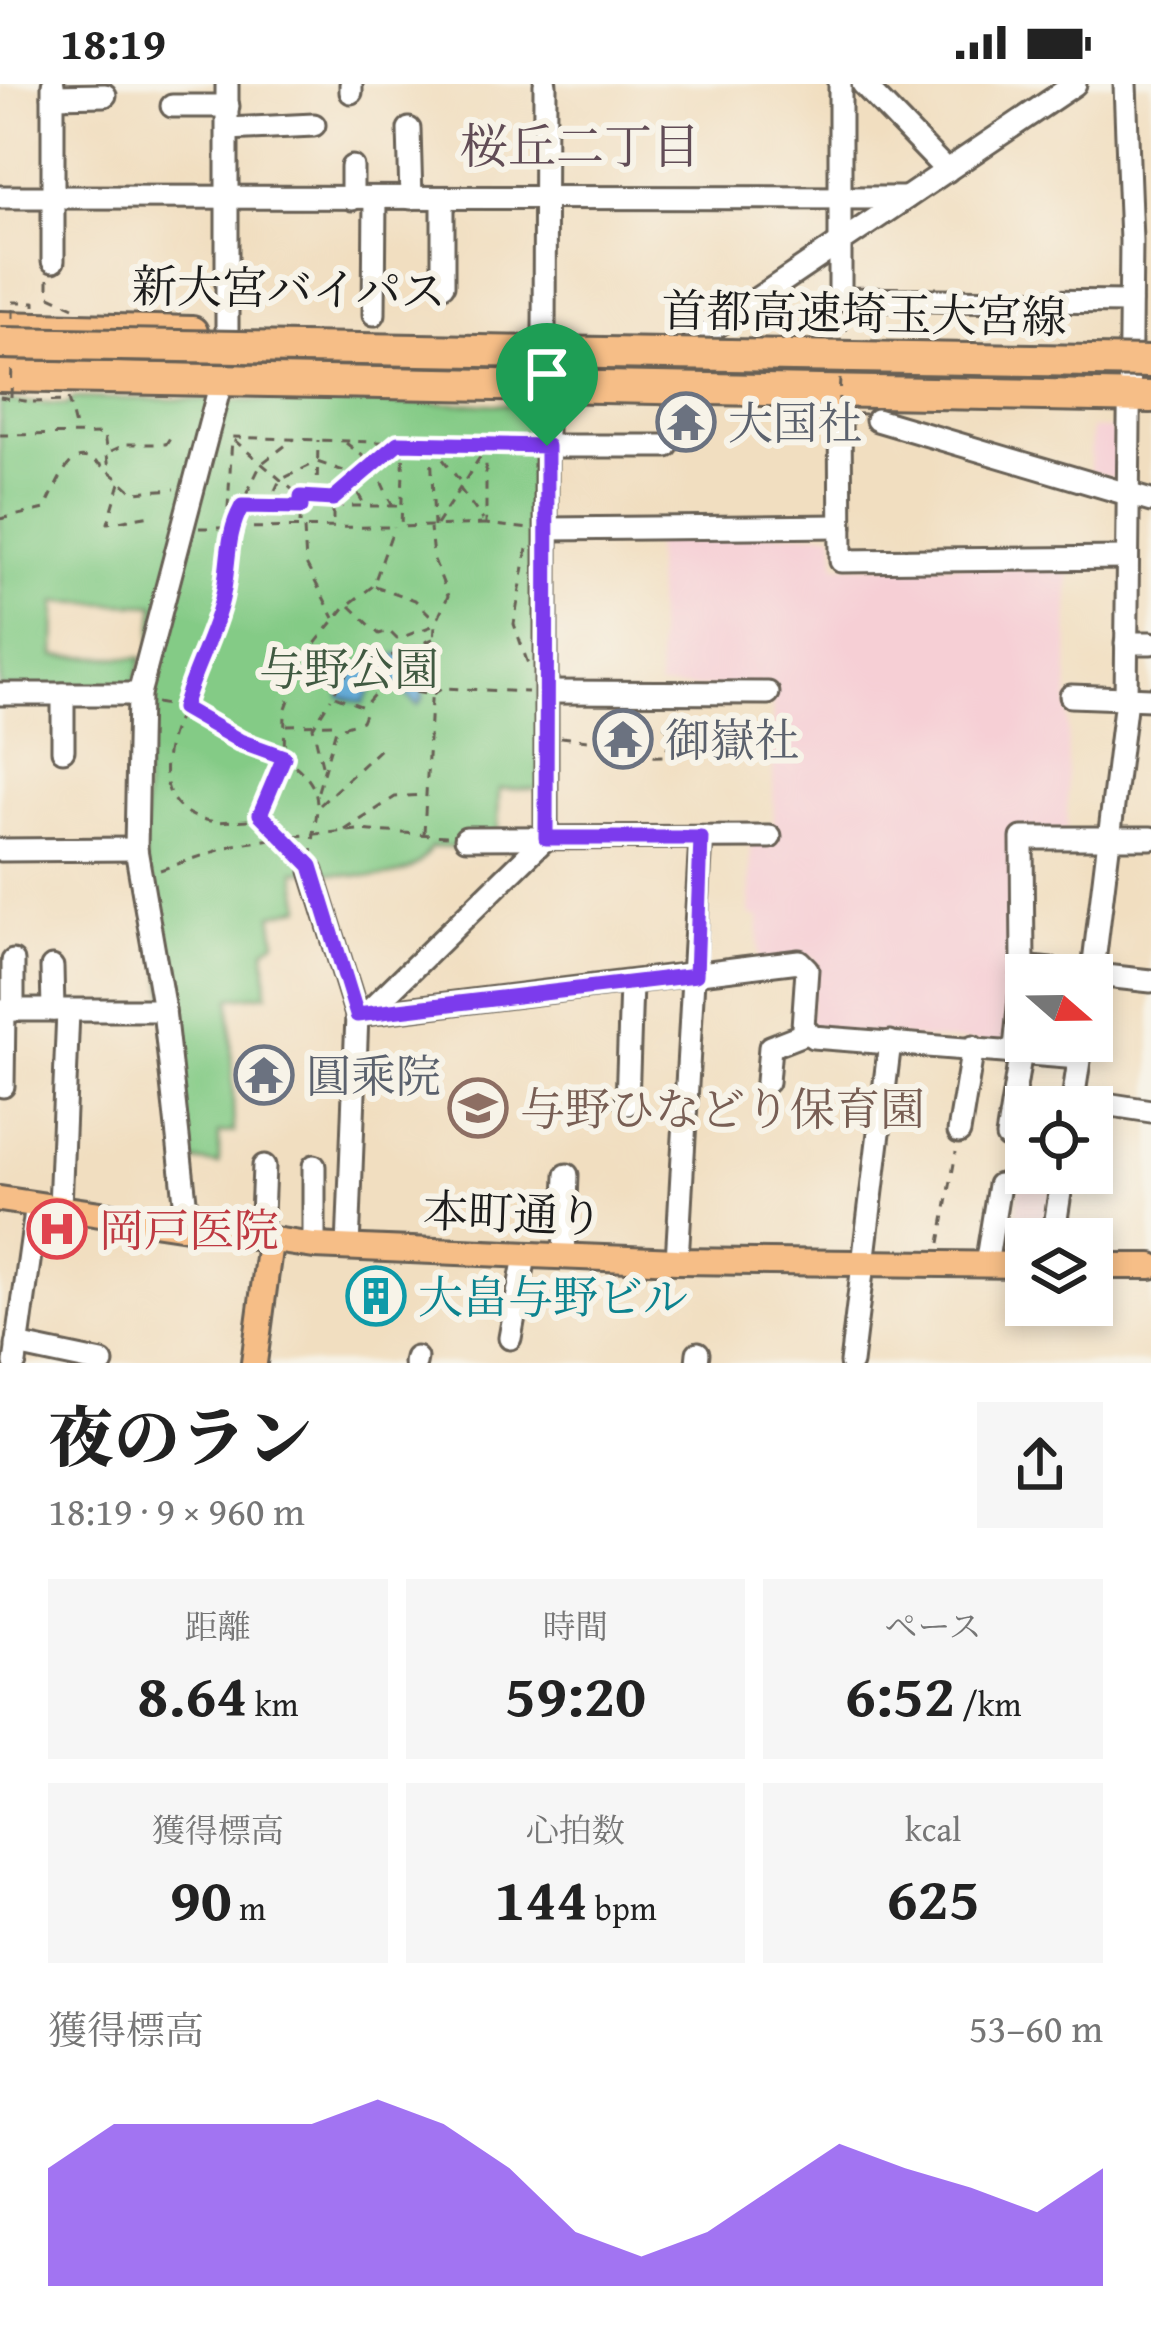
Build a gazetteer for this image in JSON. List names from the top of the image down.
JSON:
{
  "streets": {
    "highway": ["新大宮バイパス", "首都高速埼玉大宮線"],
    "main road": ["本町通り"]
  },
  "crossings": [
    ["新大宮バイパス", "首都高速埼玉大宮線"]
  ],
  "districts": ["桜丘二丁目"],
  "parks": ["与野公園"],
  "places": {
    "temple": ["大国社", "御嶽社", "圓乘院"],
    "school or university": ["与野ひなどり保育園"],
    "hospital": ["岡戸医院"],
    "building": ["大畠与野ビル"]
  },
  "north": "right",
  "page": {
    "status": "18:19",
    "heading": ["夜のラン", "18:19 · 9 × 960 m"],
    "stats": [
      ["距離", "8.64 km"],
      ["時間", "59:20"],
      ["ペース", "6:52 /km"],
      ["獲得標高", "90 m"],
      ["心拍数", "144 bpm"],
      ["kcal", "625"]
    ],
    "chart": ["獲得標高", "53–60 m"]
  }
}
